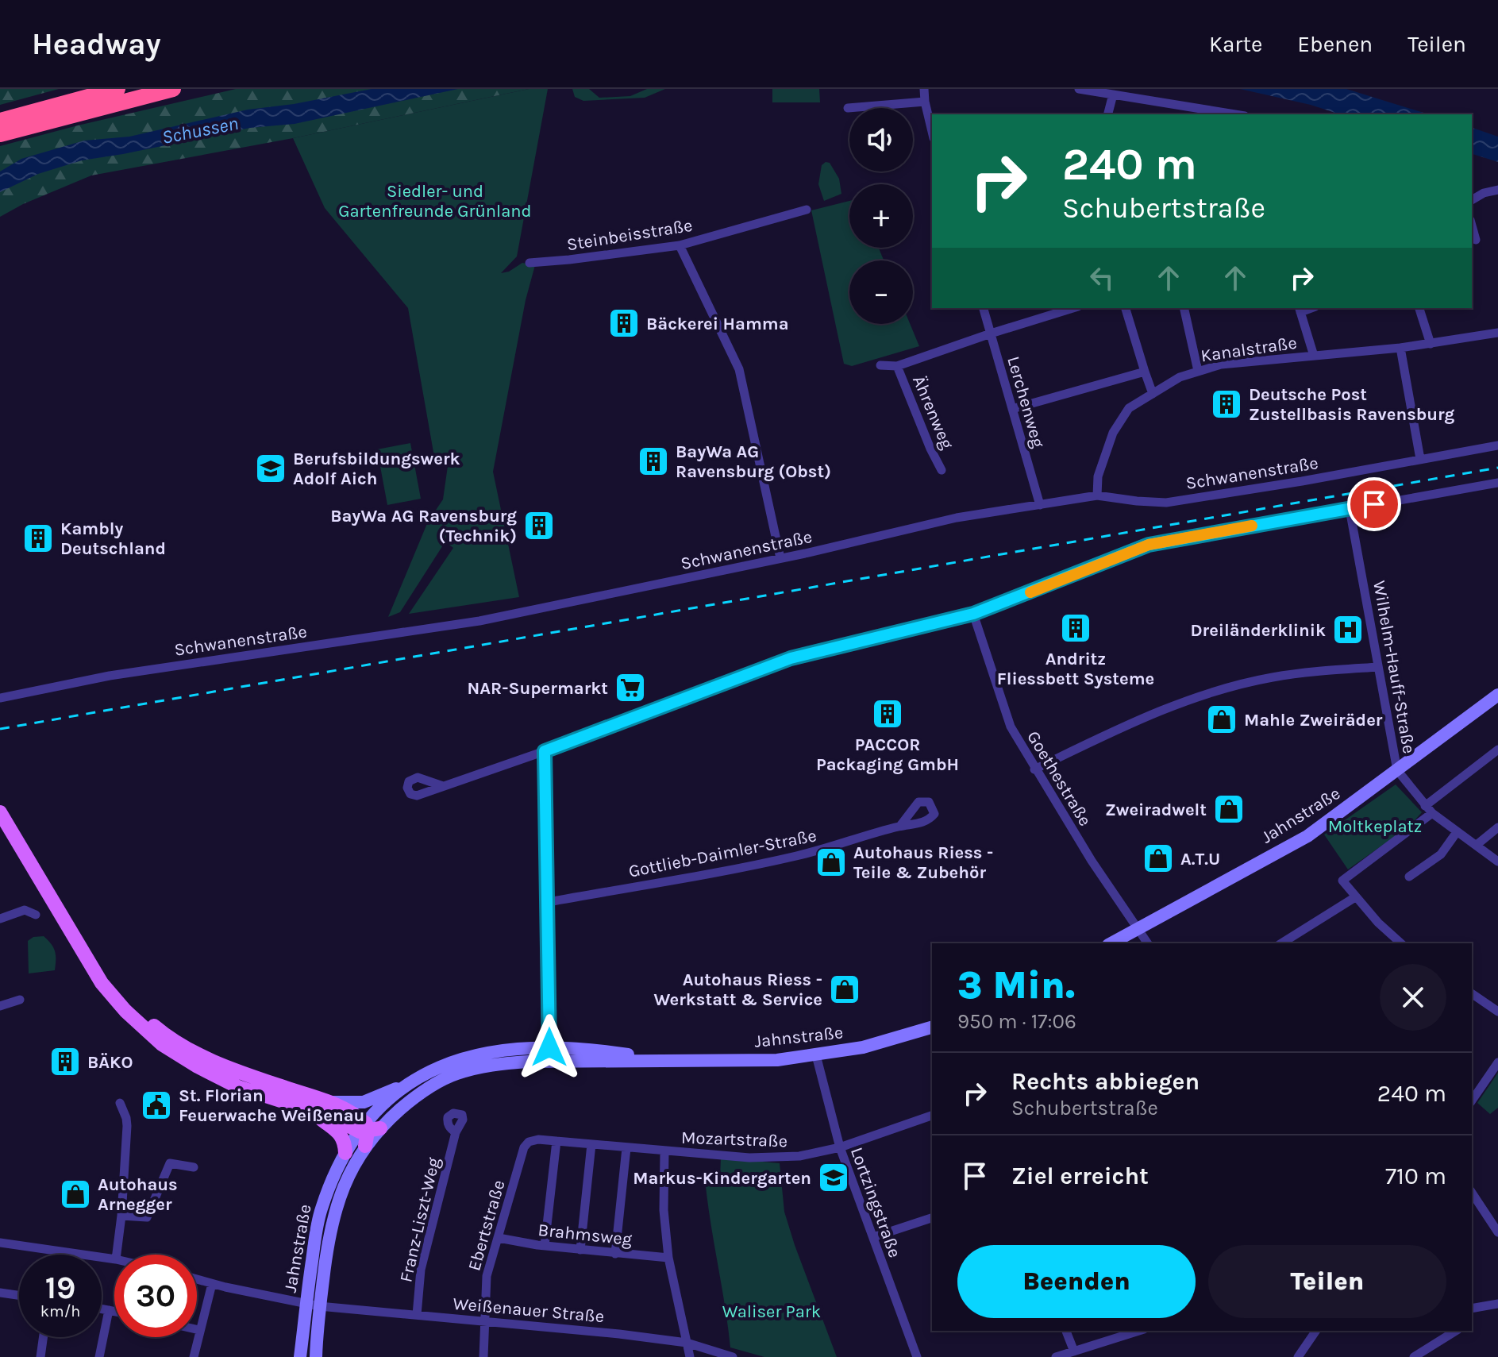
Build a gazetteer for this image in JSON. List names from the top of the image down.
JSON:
{
  "streets": {
    "main road": ["Jahnstraße"],
    "street": [
      "Steinbeisstraße",
      "Kanalstraße",
      "Lerchenweg",
      "Ährenweg",
      "Schwanenstraße",
      "Wilhelm-Hauff-Straße",
      "Goethestraße",
      "Gottlieb-Daimler-Straße",
      "Mozartstraße",
      "Lortzingstraße",
      "Franz-Liszt-Weg",
      "Ebertstraße",
      "Brahmsweg",
      "Weißenauer Straße"
    ]
  },
  "crossings": [
    ["Kanalstraße", "Schwanenstraße"],
    ["Lerchenweg", "Schwanenstraße"],
    ["Wilhelm-Hauff-Straße", "Jahnstraße"],
    ["Goethestraße", "Jahnstraße"],
    ["Jahnstraße", "Lortzingstraße"],
    ["Jahnstraße", "Weißenauer Straße"],
    ["Mozartstraße", "Lortzingstraße"],
    ["Mozartstraße", "Ebertstraße"],
    ["Franz-Liszt-Weg", "Weißenauer Straße"],
    ["Ebertstraße", "Brahmsweg"],
    ["Ebertstraße", "Weißenauer Straße"]
  ],
  "water": ["Schussen"],
  "parks": ["Siedler- und Gartenfreunde Grünland", "Moltkeplatz", "Waliser Park"],
  "places": {
    "building": [
      "Bäckerei Hamma",
      "Deutsche Post Zustellbasis Ravensburg",
      "BayWa AG Ravensburg (Obst)",
      "BayWa AG Ravensburg (Technik)",
      "Kambly Deutschland",
      "Andritz Fliessbett Systeme",
      "PACCOR Packaging GmbH",
      "BÄKO"
    ],
    "school or university": ["Berufsbildungswerk Adolf Aich", "Markus-Kindergarten"],
    "hospital": ["Dreiländerklinik"],
    "supermarket": ["NAR-Supermarkt"],
    "shop": [
      "Mahle Zweiräder",
      "Zweiradwelt",
      "A.T.U",
      "Autohaus Riess - Teile & Zubehör",
      "Autohaus Riess - Werkstatt & Service",
      "Autohaus Arnegger"
    ],
    "public building": ["St. Florian Feuerwache Weißenau"]
  },
  "page": {
    "header": "Headway",
    "nav": ["Karte", "Ebenen", "Teilen"],
    "map_buttons": ["+", "−"],
    "turn": ["240 m", "Schubertstraße"],
    "heading": ["3 Min.", "950 m · 17:06"],
    "list": [
      {
        "name": "Rechts abbiegen",
        "note": "Schubertstraße",
        "value": "240 m"
      },
      {
        "name": "Ziel erreicht",
        "value": "710 m"
      }
    ],
    "buttons": ["Beenden", "Teilen"],
    "speed": "19 km/h",
    "limit": "30"
  }
}
